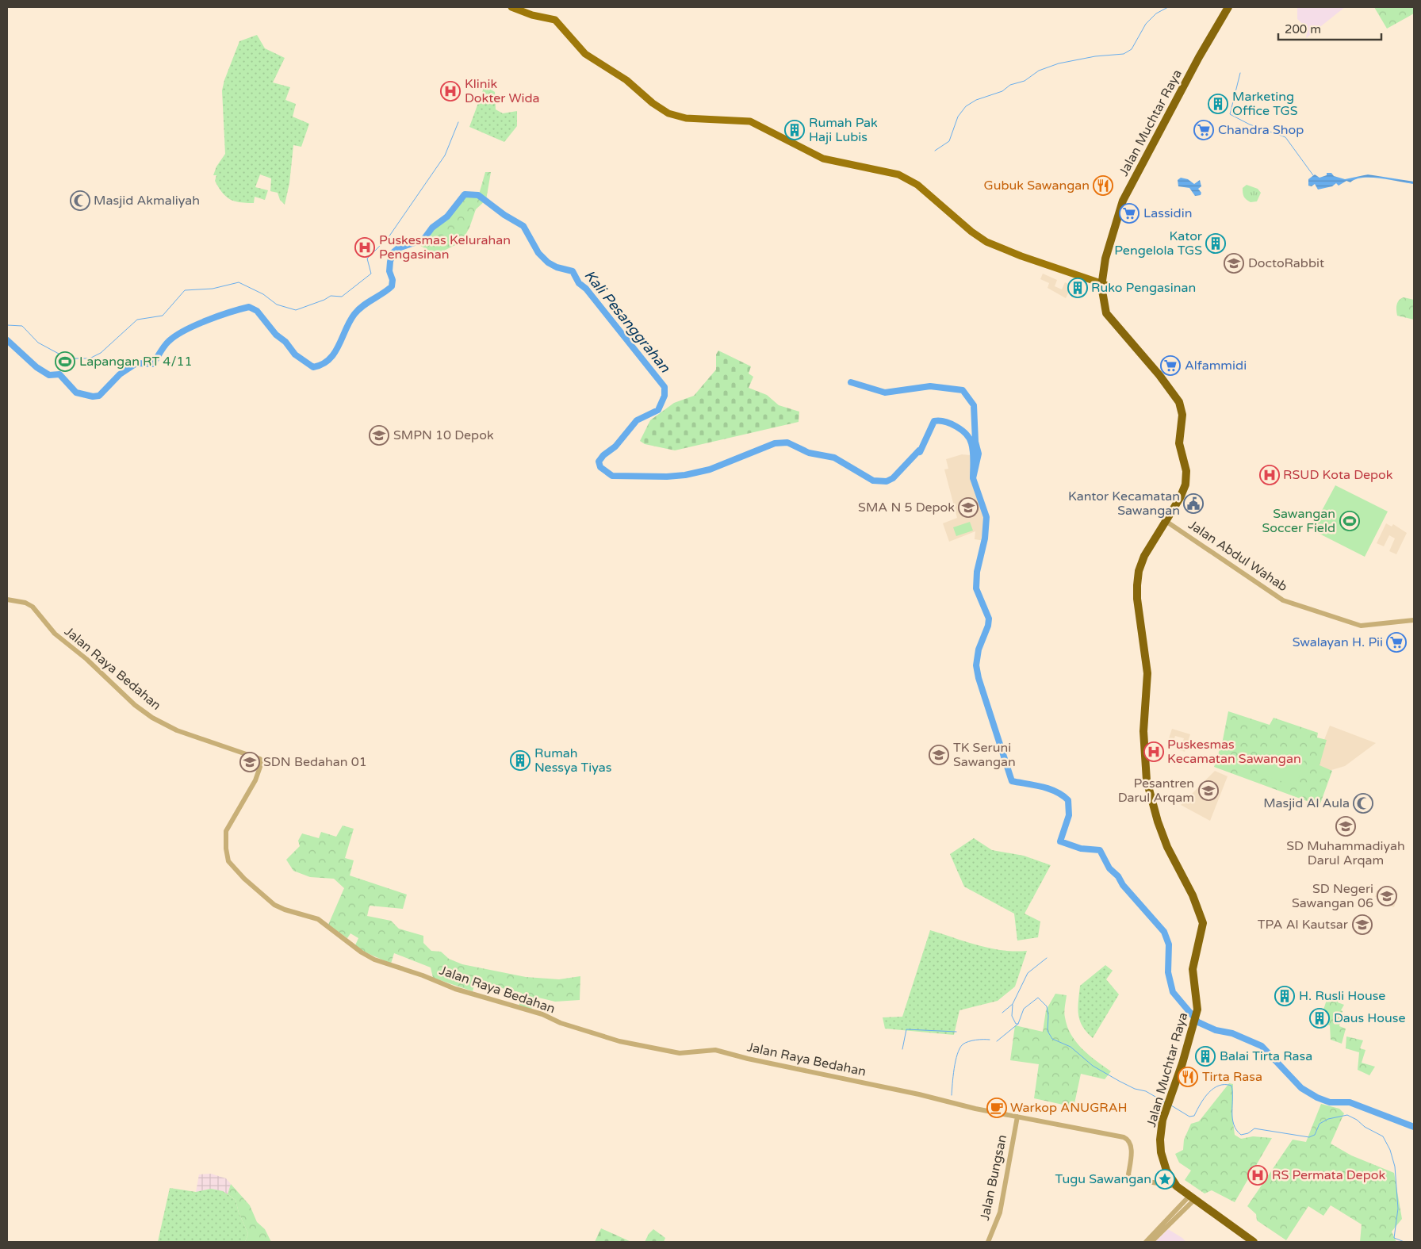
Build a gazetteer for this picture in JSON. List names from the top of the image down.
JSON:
{
  "streets": {
    "highway": ["Jalan Muchtar Raya"],
    "street": ["Jalan Abdul Wahab", "Jalan Raya Bedahan", "Jalan Bungsan"]
  },
  "crossings": [
    ["Jalan Muchtar Raya", "Jalan Abdul Wahab"],
    ["Jalan Muchtar Raya", "Jalan Raya Bedahan"],
    ["Jalan Raya Bedahan", "Jalan Bungsan"]
  ],
  "water": ["Kali Pesanggrahan"],
  "places": {
    "hospital": [
      "Klinik Dokter Wida",
      "Puskesmas Kelurahan Pengasinan",
      "RSUD Kota Depok",
      "Puskesmas Kecamatan Sawangan",
      "RS Permata Depok"
    ],
    "building": [
      "Marketing Office TGS",
      "Rumah Pak Haji Lubis",
      "Kator Pengelola TGS",
      "Ruko Pengasinan",
      "Rumah Nessya Tiyas",
      "H. Rusli House",
      "Daus House",
      "Balai Tirta Rasa"
    ],
    "supermarket": [
      "Chandra Shop",
      "Lassidin",
      "Alfammidi",
      "Swalayan H. Pii"
    ],
    "restaurant": ["Gubuk Sawangan", "Tirta Rasa"],
    "mosque": ["Masjid Akmaliyah", "Masjid Al Aula"],
    "school or university": [
      "DoctoRabbit",
      "SMPN 10 Depok",
      "SMA N 5 Depok",
      "TK Seruni Sawangan",
      "SDN Bedahan 01",
      "Pesantren Darul Arqam",
      "SD Muhammadiyah Darul Arqam",
      "SD Negeri Sawangan 06",
      "TPA Al Kautsar"
    ],
    "sports": ["Lapangan RT 4/11", "Sawangan Soccer Field"],
    "public building": ["Kantor Kecamatan Sawangan"],
    "cafe": ["Warkop ANUGRAH"],
    "place": ["Tugu Sawangan"]
  },
  "scale_bar": "200 m"
}
